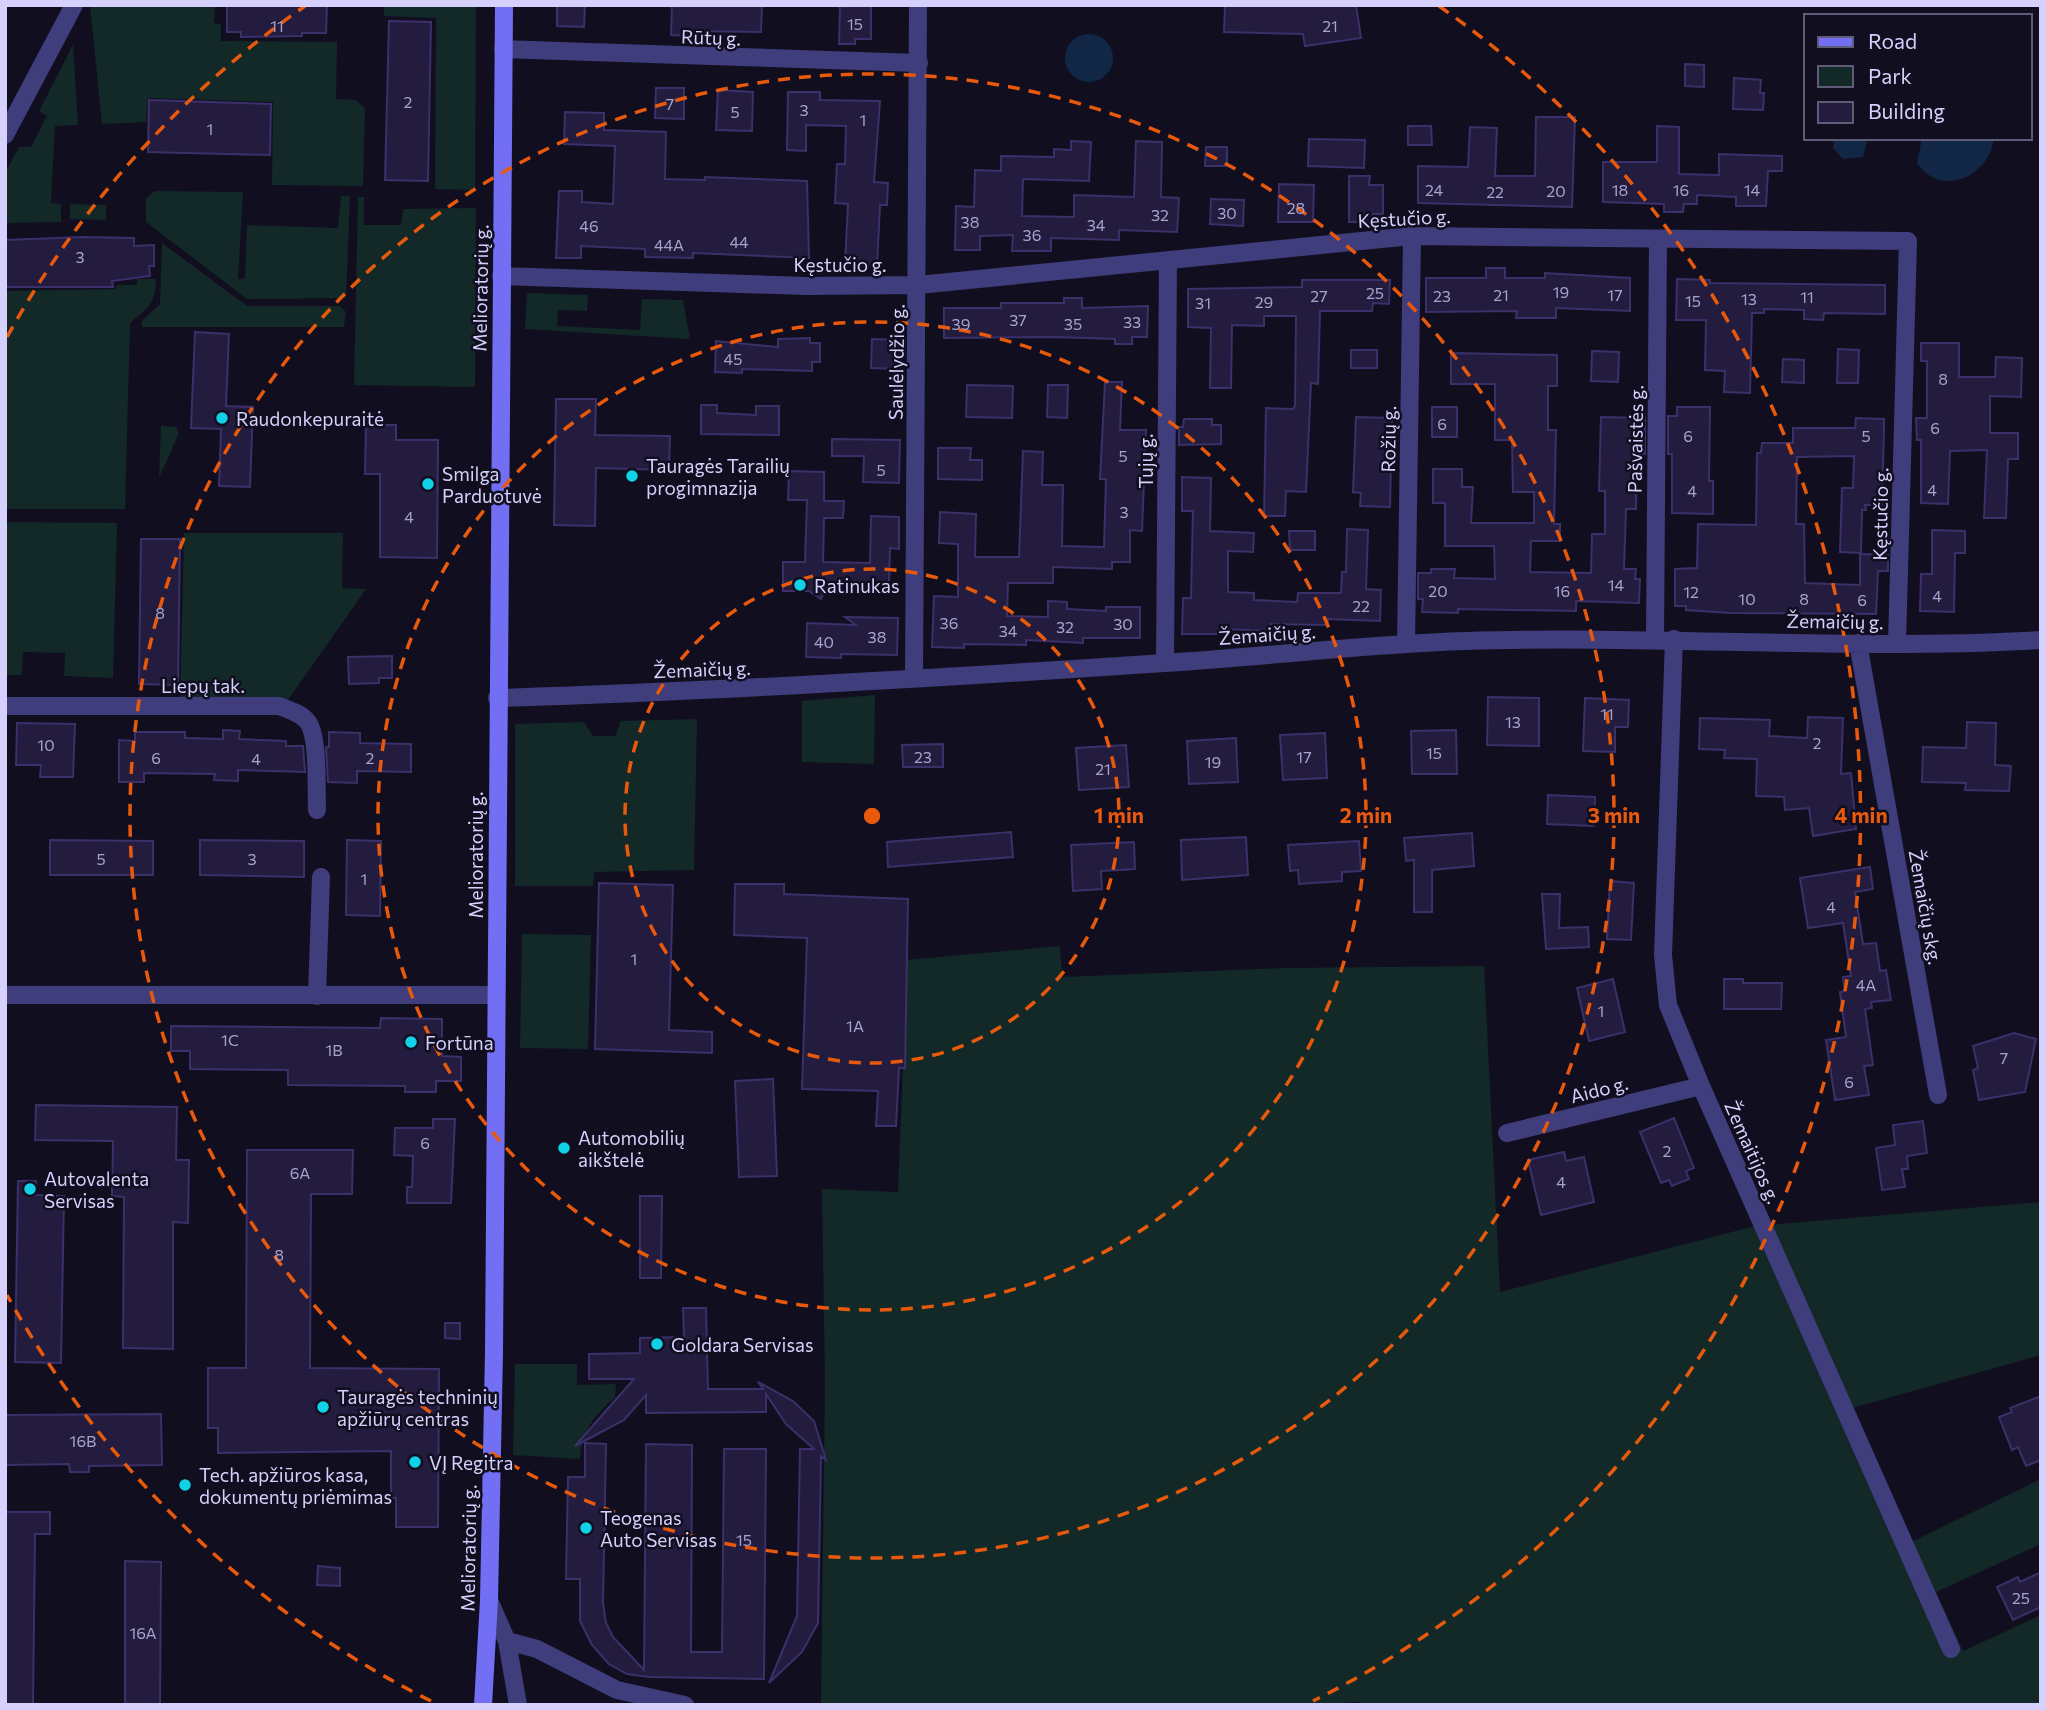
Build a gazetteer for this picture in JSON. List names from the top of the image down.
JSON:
{
  "streets": {
    "main road": ["Melioratorių g."],
    "street": [
      "Rūtų g.",
      "Kęstučio g.",
      "Saulėlydžio g.",
      "Rožių g.",
      "Pašvaistės g.",
      "Tujų g.",
      "Žemaičių g.",
      "Liepų tak.",
      "Žemaičių skg.",
      "Aido g.",
      "Žemaitijos g."
    ]
  },
  "crossings": [
    ["Rūtų g.", "Melioratorių g."],
    ["Rūtų g.", "Saulėlydžio g."],
    ["Kęstučio g.", "Melioratorių g."],
    ["Kęstučio g.", "Saulėlydžio g."],
    ["Kęstučio g.", "Rožių g."],
    ["Kęstučio g.", "Pašvaistės g."],
    ["Kęstučio g.", "Tujų g."],
    ["Kęstučio g.", "Žemaičių g."],
    ["Melioratorių g.", "Žemaičių g."],
    ["Saulėlydžio g.", "Žemaičių g."],
    ["Rožių g.", "Žemaičių g."],
    ["Pašvaistės g.", "Žemaičių g."],
    ["Tujų g.", "Žemaičių g."],
    ["Žemaičių g.", "Žemaičių skg."],
    ["Žemaičių g.", "Žemaitijos g."],
    ["Aido g.", "Žemaitijos g."]
  ],
  "places": [
    "Raudonkepuraitė",
    "Tauragės Tarailių progimnazija",
    "Smilga Parduotuvė",
    "Ratinukas",
    "Fortūna",
    "Automobilių aikštelė",
    "Autovalenta Servisas",
    "Goldara Servisas",
    "Tauragės techninių apžiūrų centras",
    "VĮ Regitra",
    "Tech. apžiūros kasa, dokumentų priėmimas",
    "Teogenas Auto Servisas"
  ],
  "house_numbers": [
    "15",
    "11",
    "21",
    "2",
    "7",
    "3",
    "5",
    "1",
    "1",
    "24",
    "18",
    "16",
    "14",
    "20",
    "22",
    "28",
    "30",
    "32",
    "38",
    "34",
    "46",
    "36",
    "44",
    "44A",
    "3",
    "19",
    "25",
    "21",
    "17",
    "27",
    "23",
    "11",
    "13",
    "15",
    "29",
    "31",
    "37",
    "33",
    "39",
    "35",
    "45",
    "8",
    "6",
    "6",
    "6",
    "5",
    "5",
    "5",
    "4",
    "4",
    "3",
    "4",
    "14",
    "20",
    "16",
    "12",
    "4",
    "10",
    "8",
    "6",
    "22",
    "8",
    "36",
    "30",
    "32",
    "34",
    "38",
    "40",
    "11",
    "13",
    "2",
    "10",
    "15",
    "23",
    "17",
    "6",
    "2",
    "4",
    "19",
    "21",
    "5",
    "3",
    "1",
    "4",
    "1",
    "4A",
    "1",
    "1A",
    "1C",
    "1B",
    "7",
    "6",
    "6",
    "2",
    "6A",
    "4",
    "8",
    "16B",
    "15",
    "25",
    "16A"
  ],
  "legend": ["Road", "Park", "Building"],
  "rings": [
    "1 min",
    "2 min",
    "3 min",
    "4 min"
  ]
}
